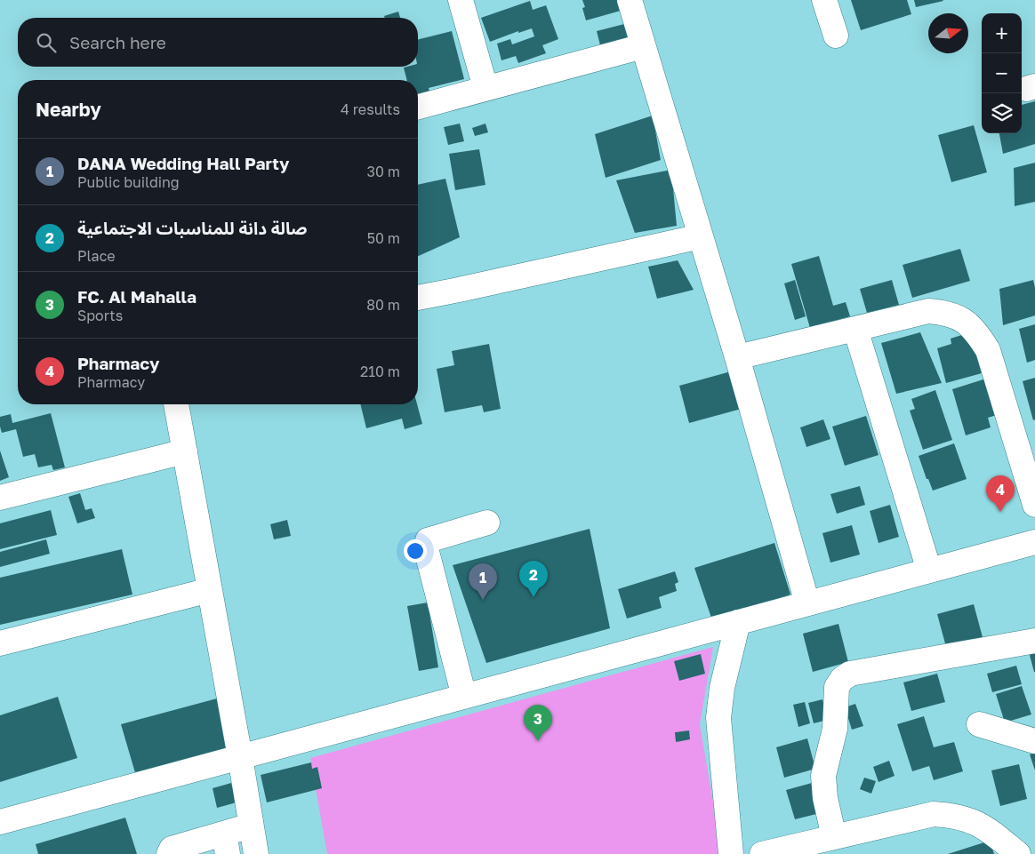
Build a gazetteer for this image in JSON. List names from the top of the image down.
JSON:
{
  "north": "right",
  "page": {
    "map_buttons": ["+", "−"],
    "search": "Search here",
    "heading": ["Nearby", "4 results"],
    "list": [
      {
        "mark": "1",
        "name": "DANA Wedding Hall Party",
        "note": "Public building",
        "value": "30 m"
      },
      {
        "mark": "2",
        "name": "صالة دانة للمناسبات الاجتماعية",
        "note": "Place",
        "value": "50 m"
      },
      {
        "mark": "3",
        "name": "FC. Al Mahalla",
        "note": "Sports",
        "value": "80 m"
      },
      {
        "mark": "4",
        "name": "Pharmacy",
        "note": "Pharmacy",
        "value": "210 m"
      }
    ],
    "pins": [
      "4",
      "2",
      "1",
      "3"
    ]
  }
}
